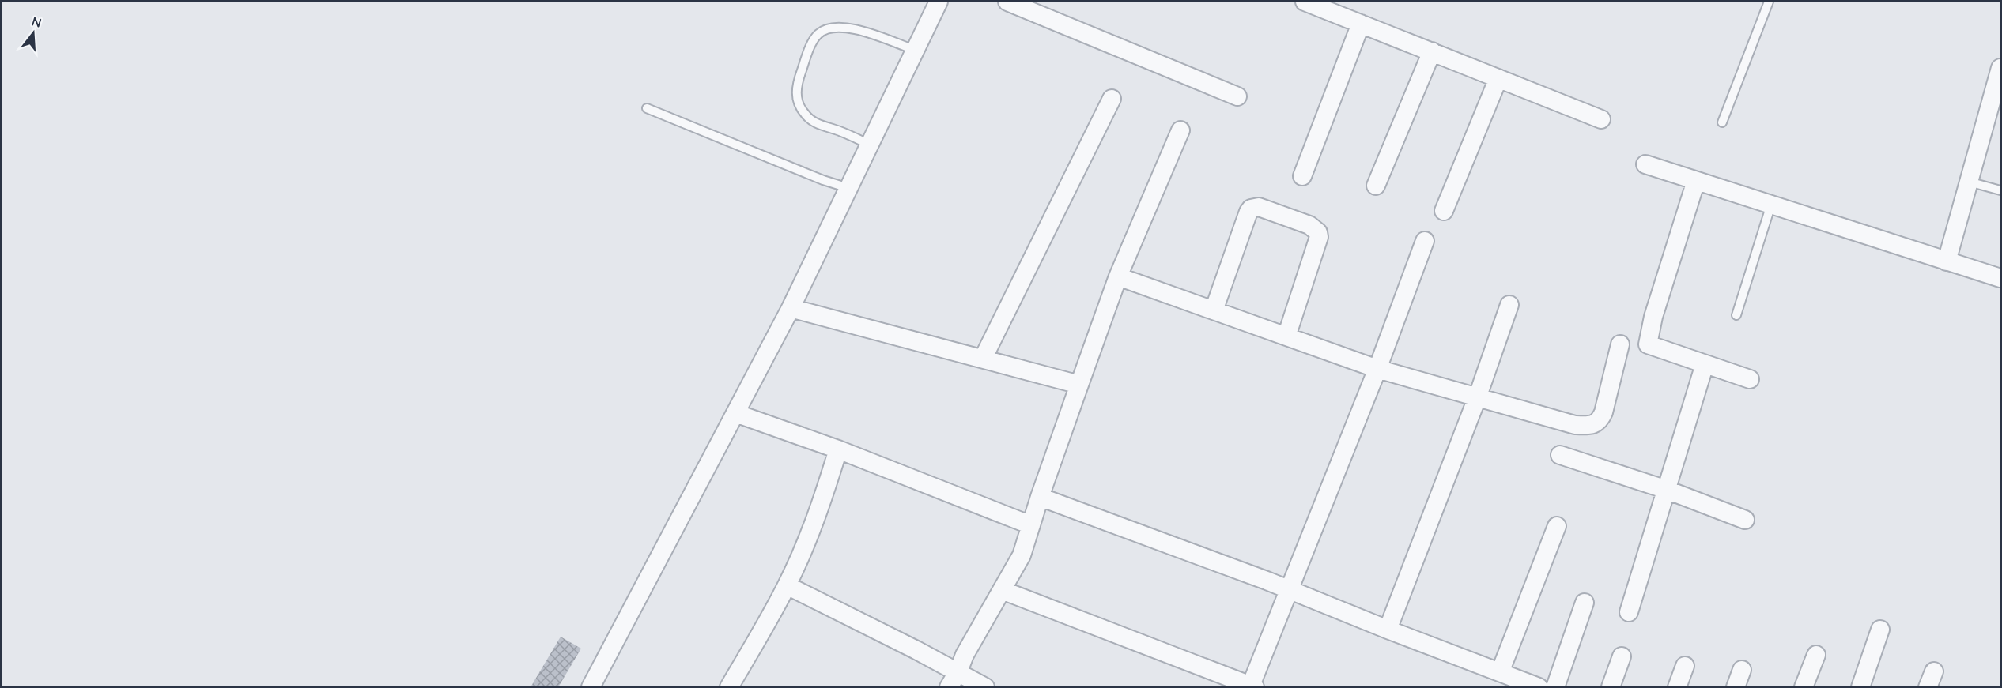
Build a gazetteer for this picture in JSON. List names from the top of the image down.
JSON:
{
  "north": "top"
}
